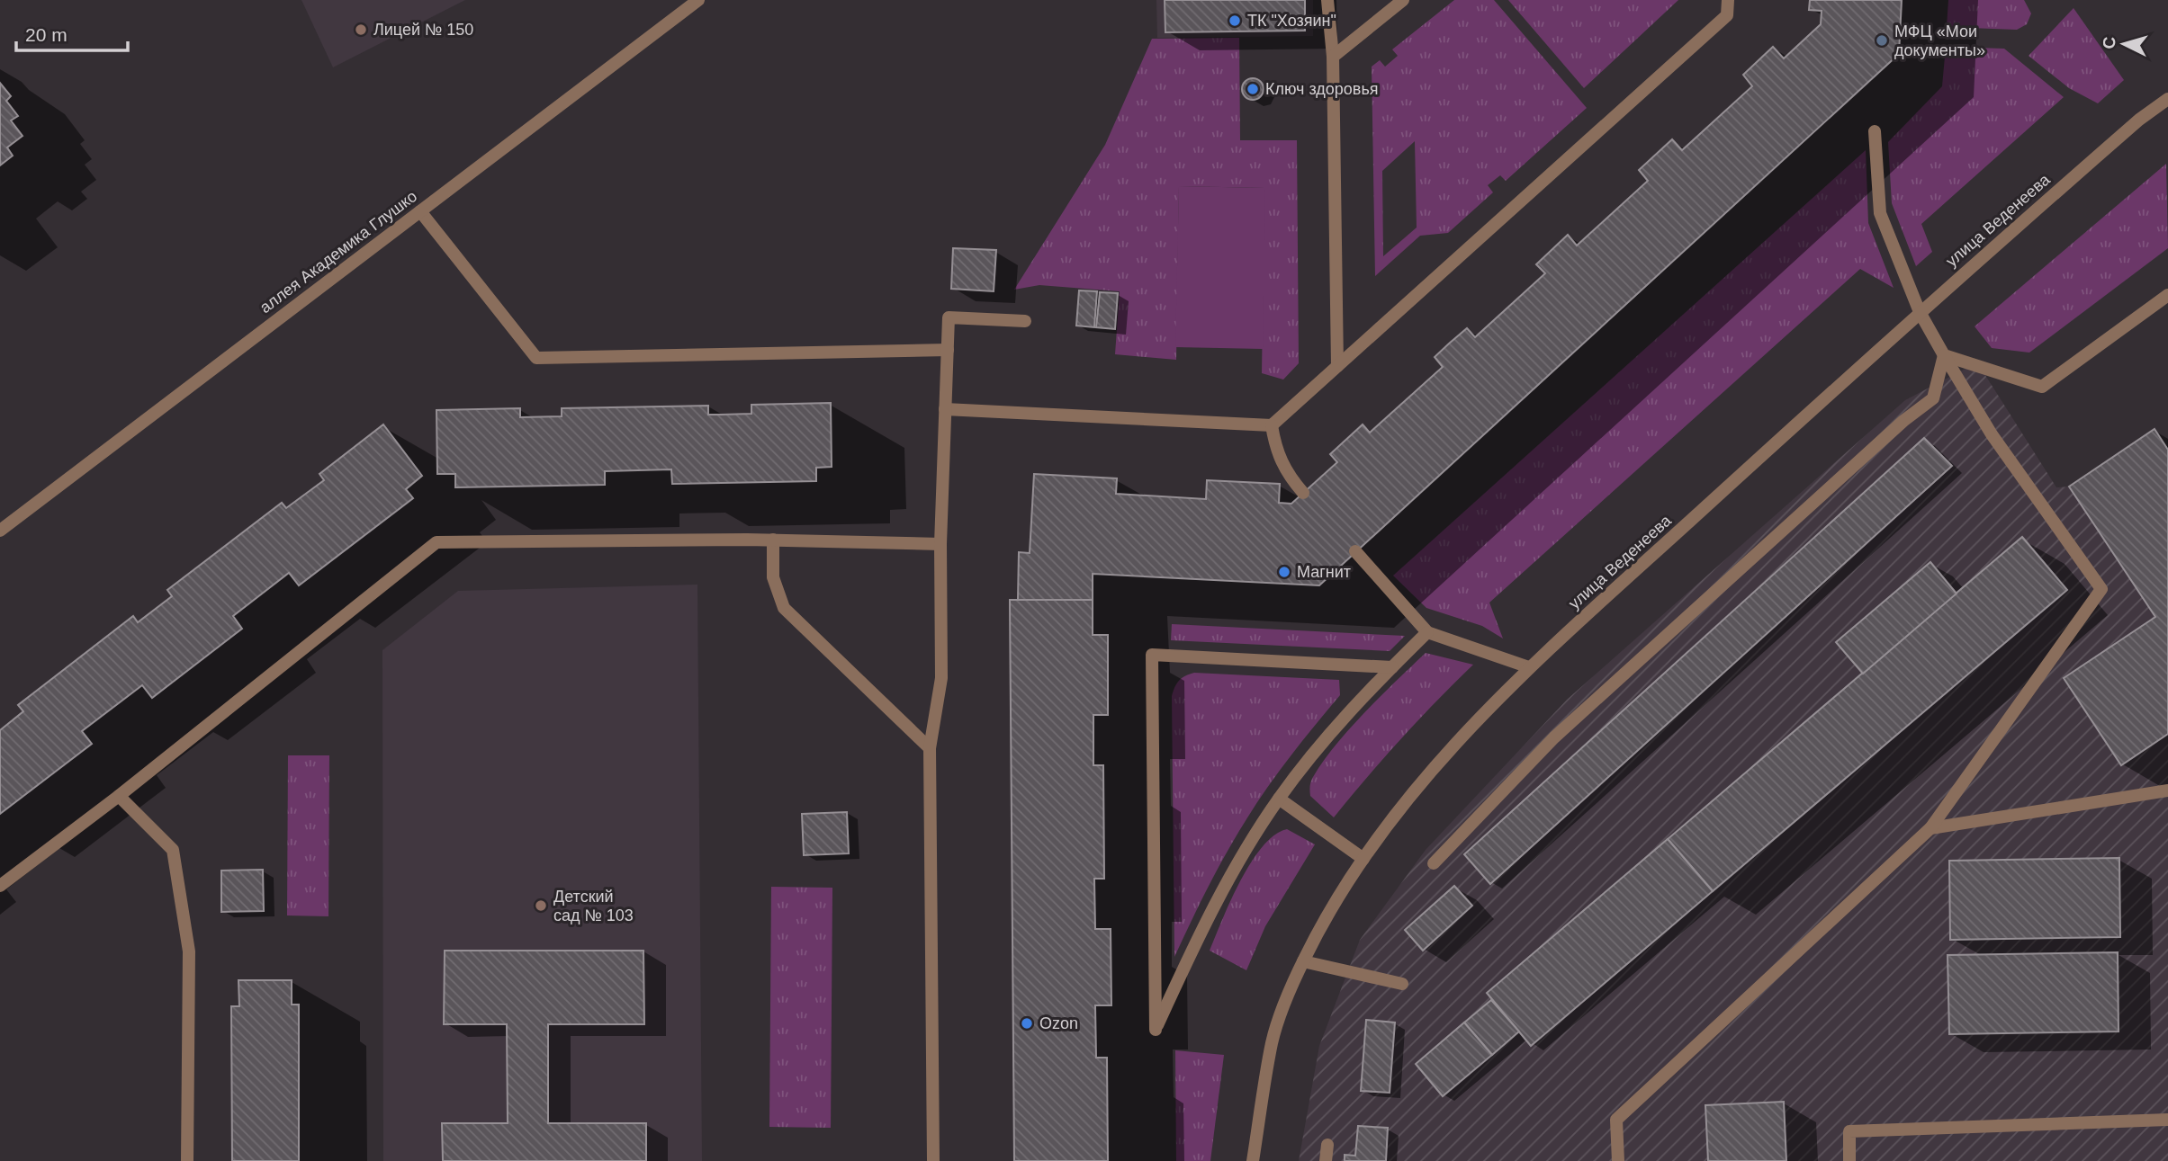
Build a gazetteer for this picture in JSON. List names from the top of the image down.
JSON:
{
  "streets": {
    "street": ["улица Веденеева", "аллея Академика Глушко"]
  },
  "places": [
    "ТК \"Хозяин\"",
    "Лицей № 150",
    "МФЦ «Мои документы»",
    "Ключ здоровья",
    "Магнит",
    "Детский сад № 103",
    "Ozon"
  ],
  "scale_bar": "20 m",
  "north": "left"
}
